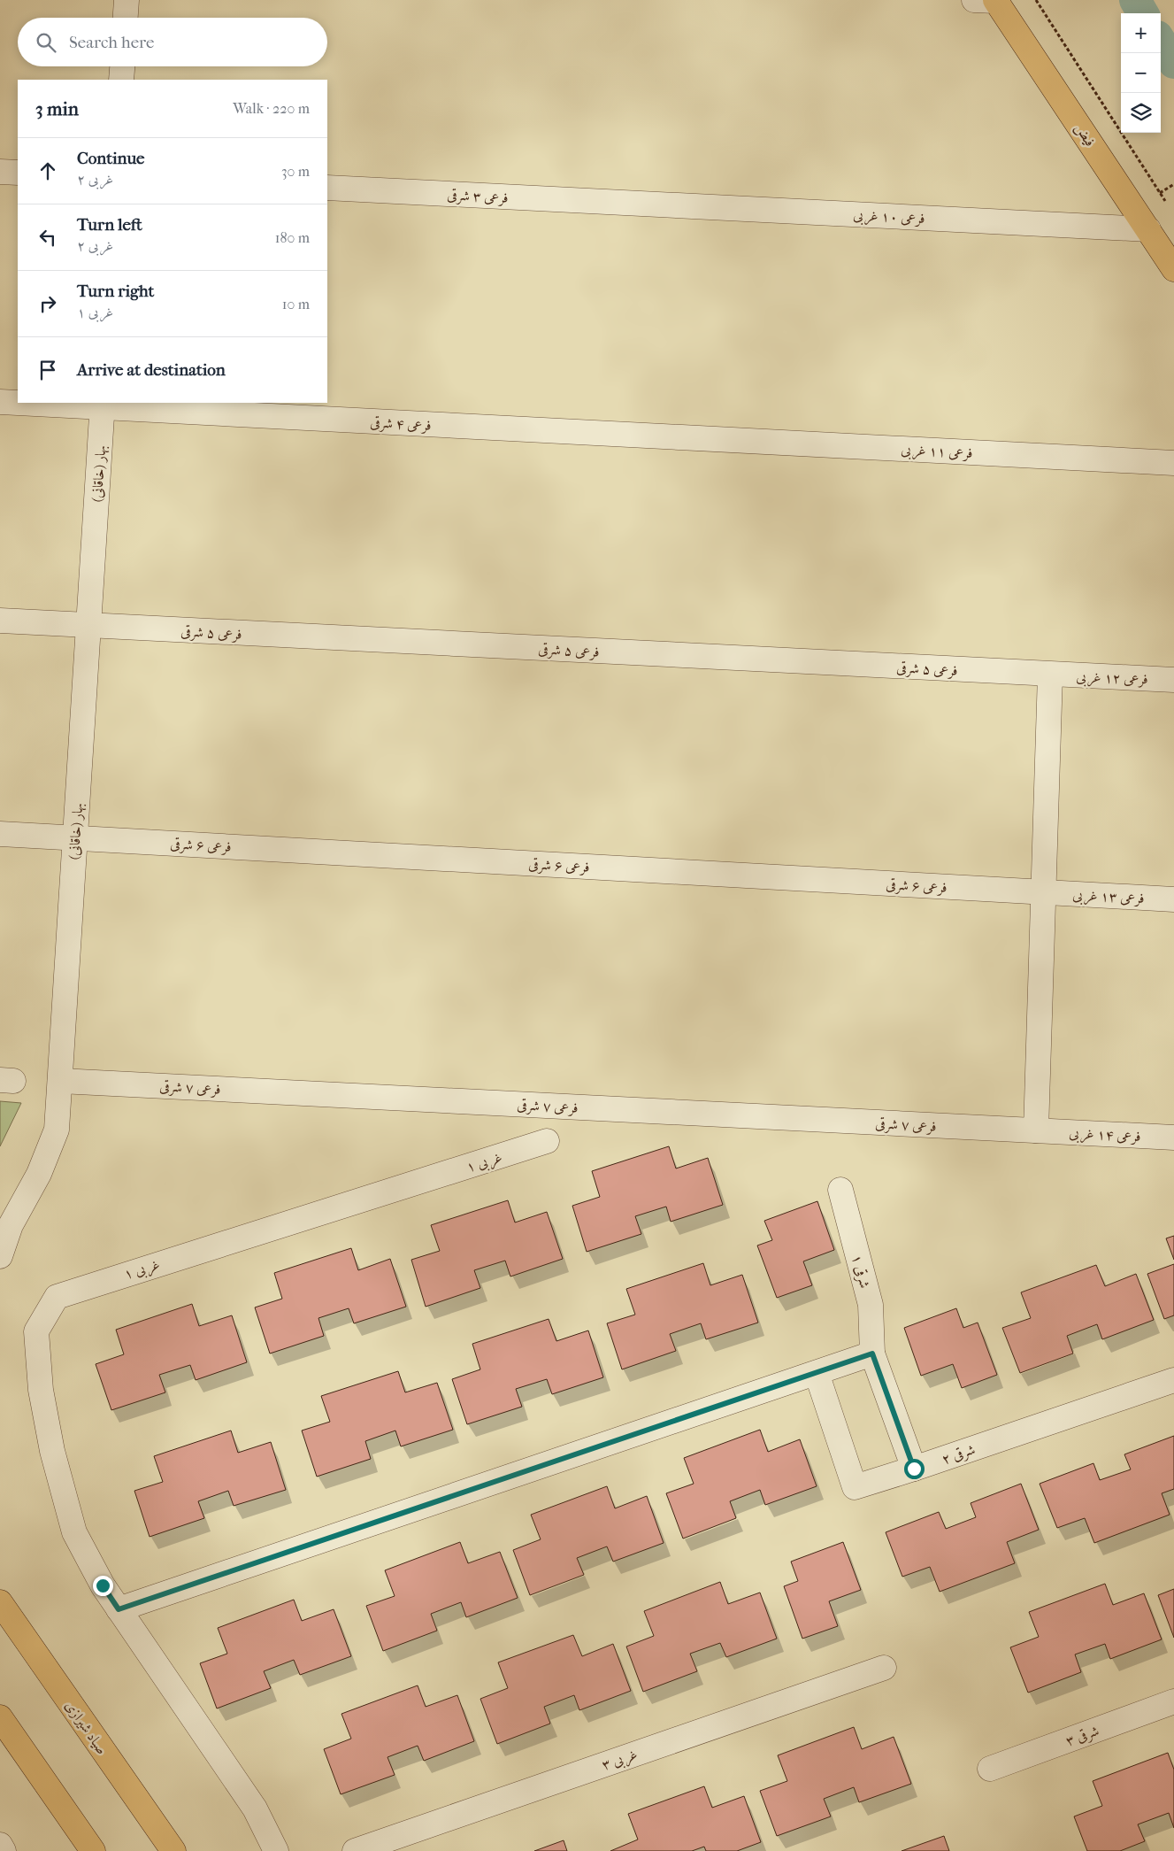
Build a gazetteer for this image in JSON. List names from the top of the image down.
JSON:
{
  "streets": {
    "main road": ["فیض", "صیاد شیرازی"],
    "street": [
      "فرعی ۳ شرقی",
      "فرعی ۱۰ غربی",
      "فرعی ۴ شرقی",
      "فرعی ۱۱ غربی",
      "بهار (خاقانی)",
      "فرعی ۵ شرقی",
      "فرعی ۱۲ غربی",
      "فرعی ۶ شرقی",
      "فرعی ۱۳ غربی",
      "فرعی ۷ شرقی",
      "فرعی ۱۴ غربی",
      "۱ غربی",
      "۱ شرقی",
      "۲ شرقی",
      "۳ شرقی",
      "۳ غربی"
    ]
  },
  "crossings": [
    ["فیض", "فرعی ۱۰ غربی"],
    ["فرعی ۳ شرقی", "فرعی ۱۰ غربی"],
    ["فرعی ۴ شرقی", "فرعی ۱۱ غربی"],
    ["فرعی ۴ شرقی", "بهار (خاقانی)"],
    ["بهار (خاقانی)", "فرعی ۵ شرقی"],
    ["بهار (خاقانی)", "فرعی ۶ شرقی"],
    ["بهار (خاقانی)", "فرعی ۷ شرقی"],
    ["فرعی ۵ شرقی", "فرعی ۱۲ غربی"],
    ["فرعی ۶ شرقی", "فرعی ۱۳ غربی"],
    ["فرعی ۷ شرقی", "فرعی ۱۴ غربی"],
    ["۱ شرقی", "۲ شرقی"]
  ],
  "page": {
    "map_buttons": ["+", "−"],
    "search": "Search here",
    "heading": ["3 min", "Walk · 220 m"],
    "list": [
      ["Continue", "۲ غربی", "30 m"],
      ["Turn left", "۲ غربی", "180 m"],
      ["Turn right", "۱ غربی", "10 m"],
      "Arrive at destination"
    ]
  }
}
